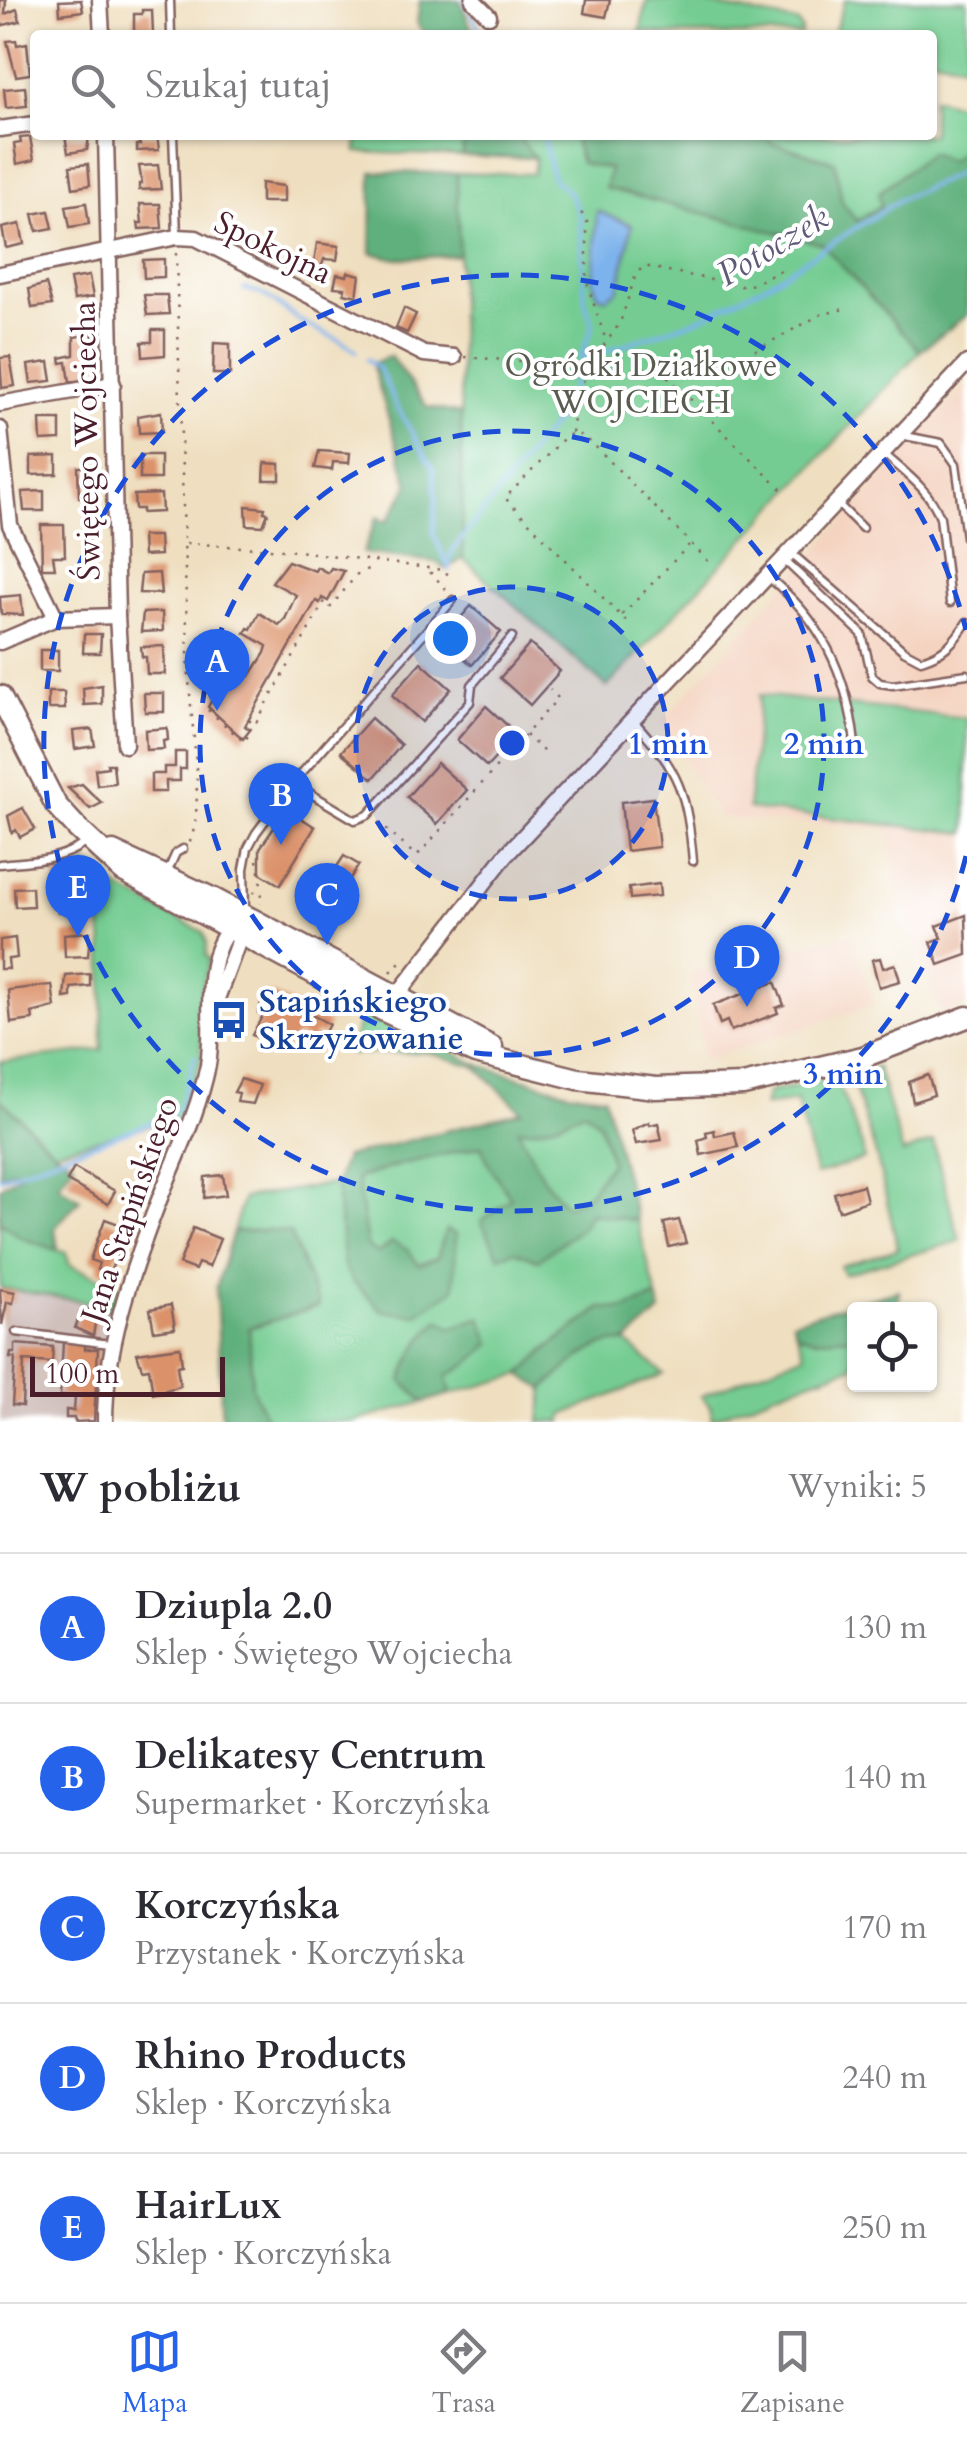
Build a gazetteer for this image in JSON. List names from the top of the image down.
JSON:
{
  "streets": {
    "street": ["Spokojna", "Świętego Wojciecha", "Jana Stapińskiego"]
  },
  "crossings": [
    ["Spokojna", "Świętego Wojciecha"]
  ],
  "water": ["Potoczek"],
  "parks": ["Ogródki Działkowe WOJCIECH"],
  "places": {
    "bus stop": ["Stapińskiego Skrzyżowanie"]
  },
  "scale_bar": "100 m",
  "page": {
    "search": "Szukaj tutaj",
    "pins": [
      "A",
      "B",
      "E",
      "C",
      "D"
    ],
    "scale": "100 m",
    "heading": ["W pobliżu", "Wyniki: 5"],
    "list": [
      {
        "mark": "A",
        "name": "Dziupla 2.0",
        "note": "Sklep · Świętego Wojciecha",
        "value": "130 m"
      },
      {
        "mark": "B",
        "name": "Delikatesy Centrum",
        "note": "Supermarket · Korczyńska",
        "value": "140 m"
      },
      {
        "mark": "C",
        "name": "Korczyńska",
        "note": "Przystanek · Korczyńska",
        "value": "170 m"
      },
      {
        "mark": "D",
        "name": "Rhino Products",
        "note": "Sklep · Korczyńska",
        "value": "240 m"
      },
      {
        "mark": "E",
        "name": "HairLux",
        "note": "Sklep · Korczyńska",
        "value": "250 m"
      }
    ],
    "nav": ["Mapa", "Trasa", "Zapisane"]
  },
  "rings": ["1 min", "2 min", "3 min"]
}
